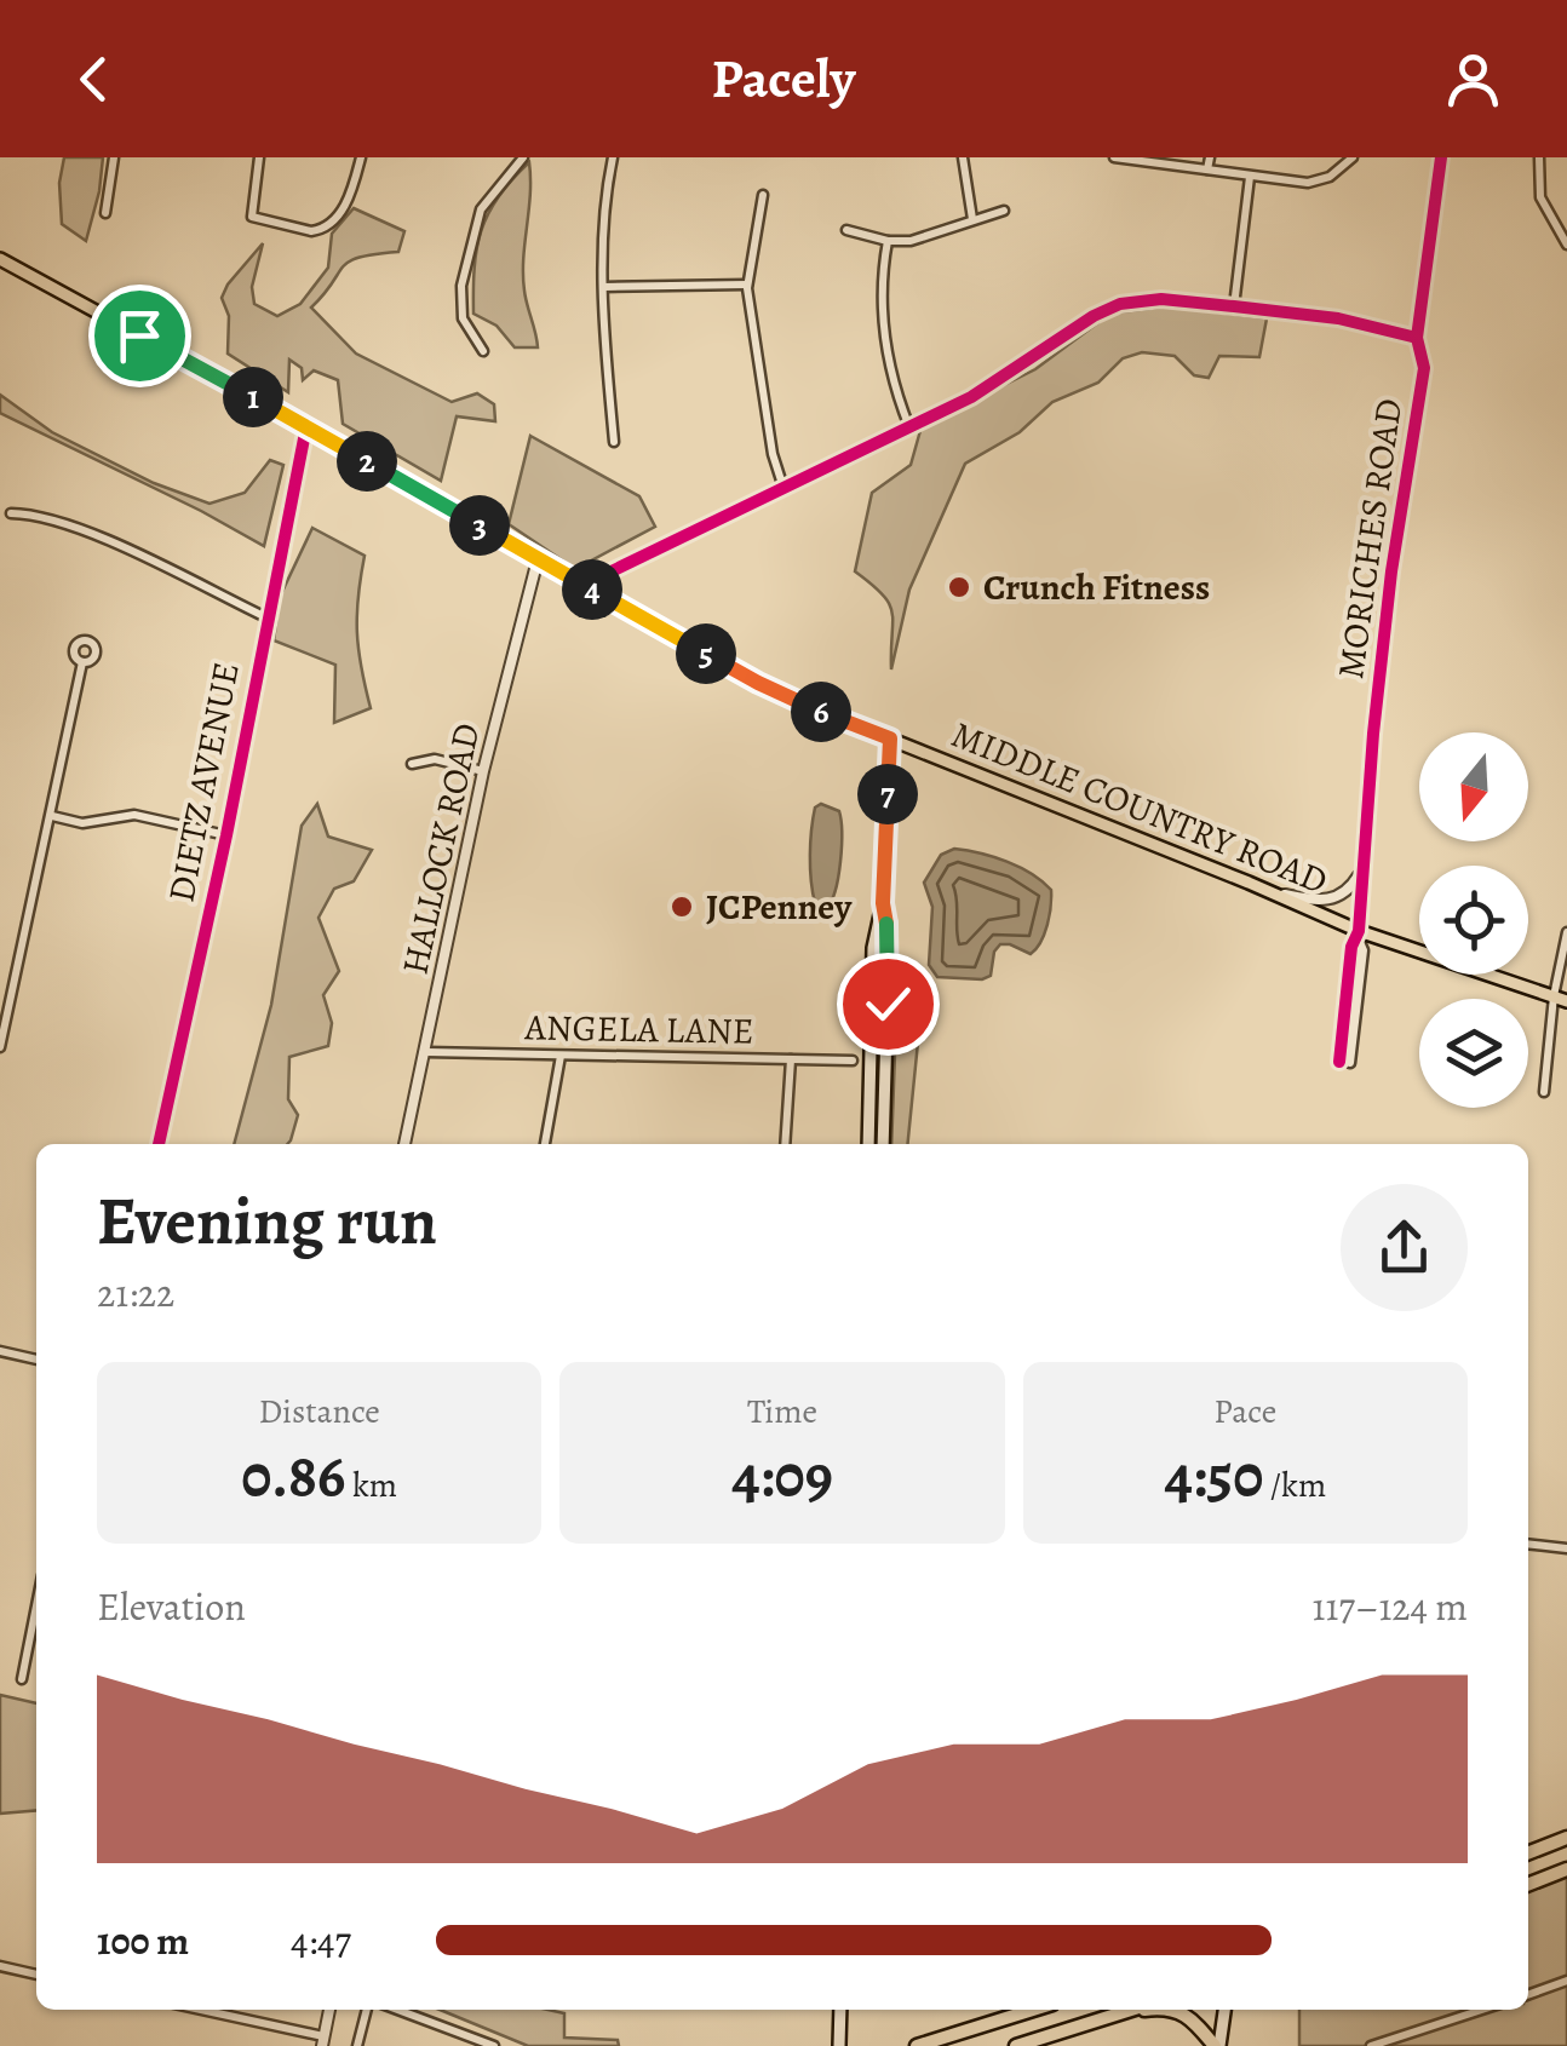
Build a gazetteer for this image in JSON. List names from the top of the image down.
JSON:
{
  "streets": {
    "main road": ["MIDDLE COUNTRY ROAD"],
    "street": [
      "MORICHES ROAD",
      "DIETZ AVENUE",
      "HALLOCK ROAD",
      "ANGELA LANE"
    ]
  },
  "crossings": [
    ["MORICHES ROAD", "MIDDLE COUNTRY ROAD"],
    ["DIETZ AVENUE", "MIDDLE COUNTRY ROAD"],
    ["MIDDLE COUNTRY ROAD", "HALLOCK ROAD"],
    ["HALLOCK ROAD", "ANGELA LANE"]
  ],
  "places": ["Crunch Fitness", "JCPenney"],
  "north": "bottom",
  "page": {
    "header": "Pacely",
    "pins": [
      "1",
      "2",
      "3",
      "4",
      "5",
      "6",
      "7"
    ],
    "heading": ["Evening run", "21:22"],
    "stats": [
      ["Distance", "0.86 km"],
      ["Time", "4:09"],
      ["Pace", "4:50 /km"]
    ],
    "chart": ["Elevation", "117–124 m"],
    "list": [
      {
        "name": "100 m",
        "note": "4:47"
      }
    ]
  }
}
